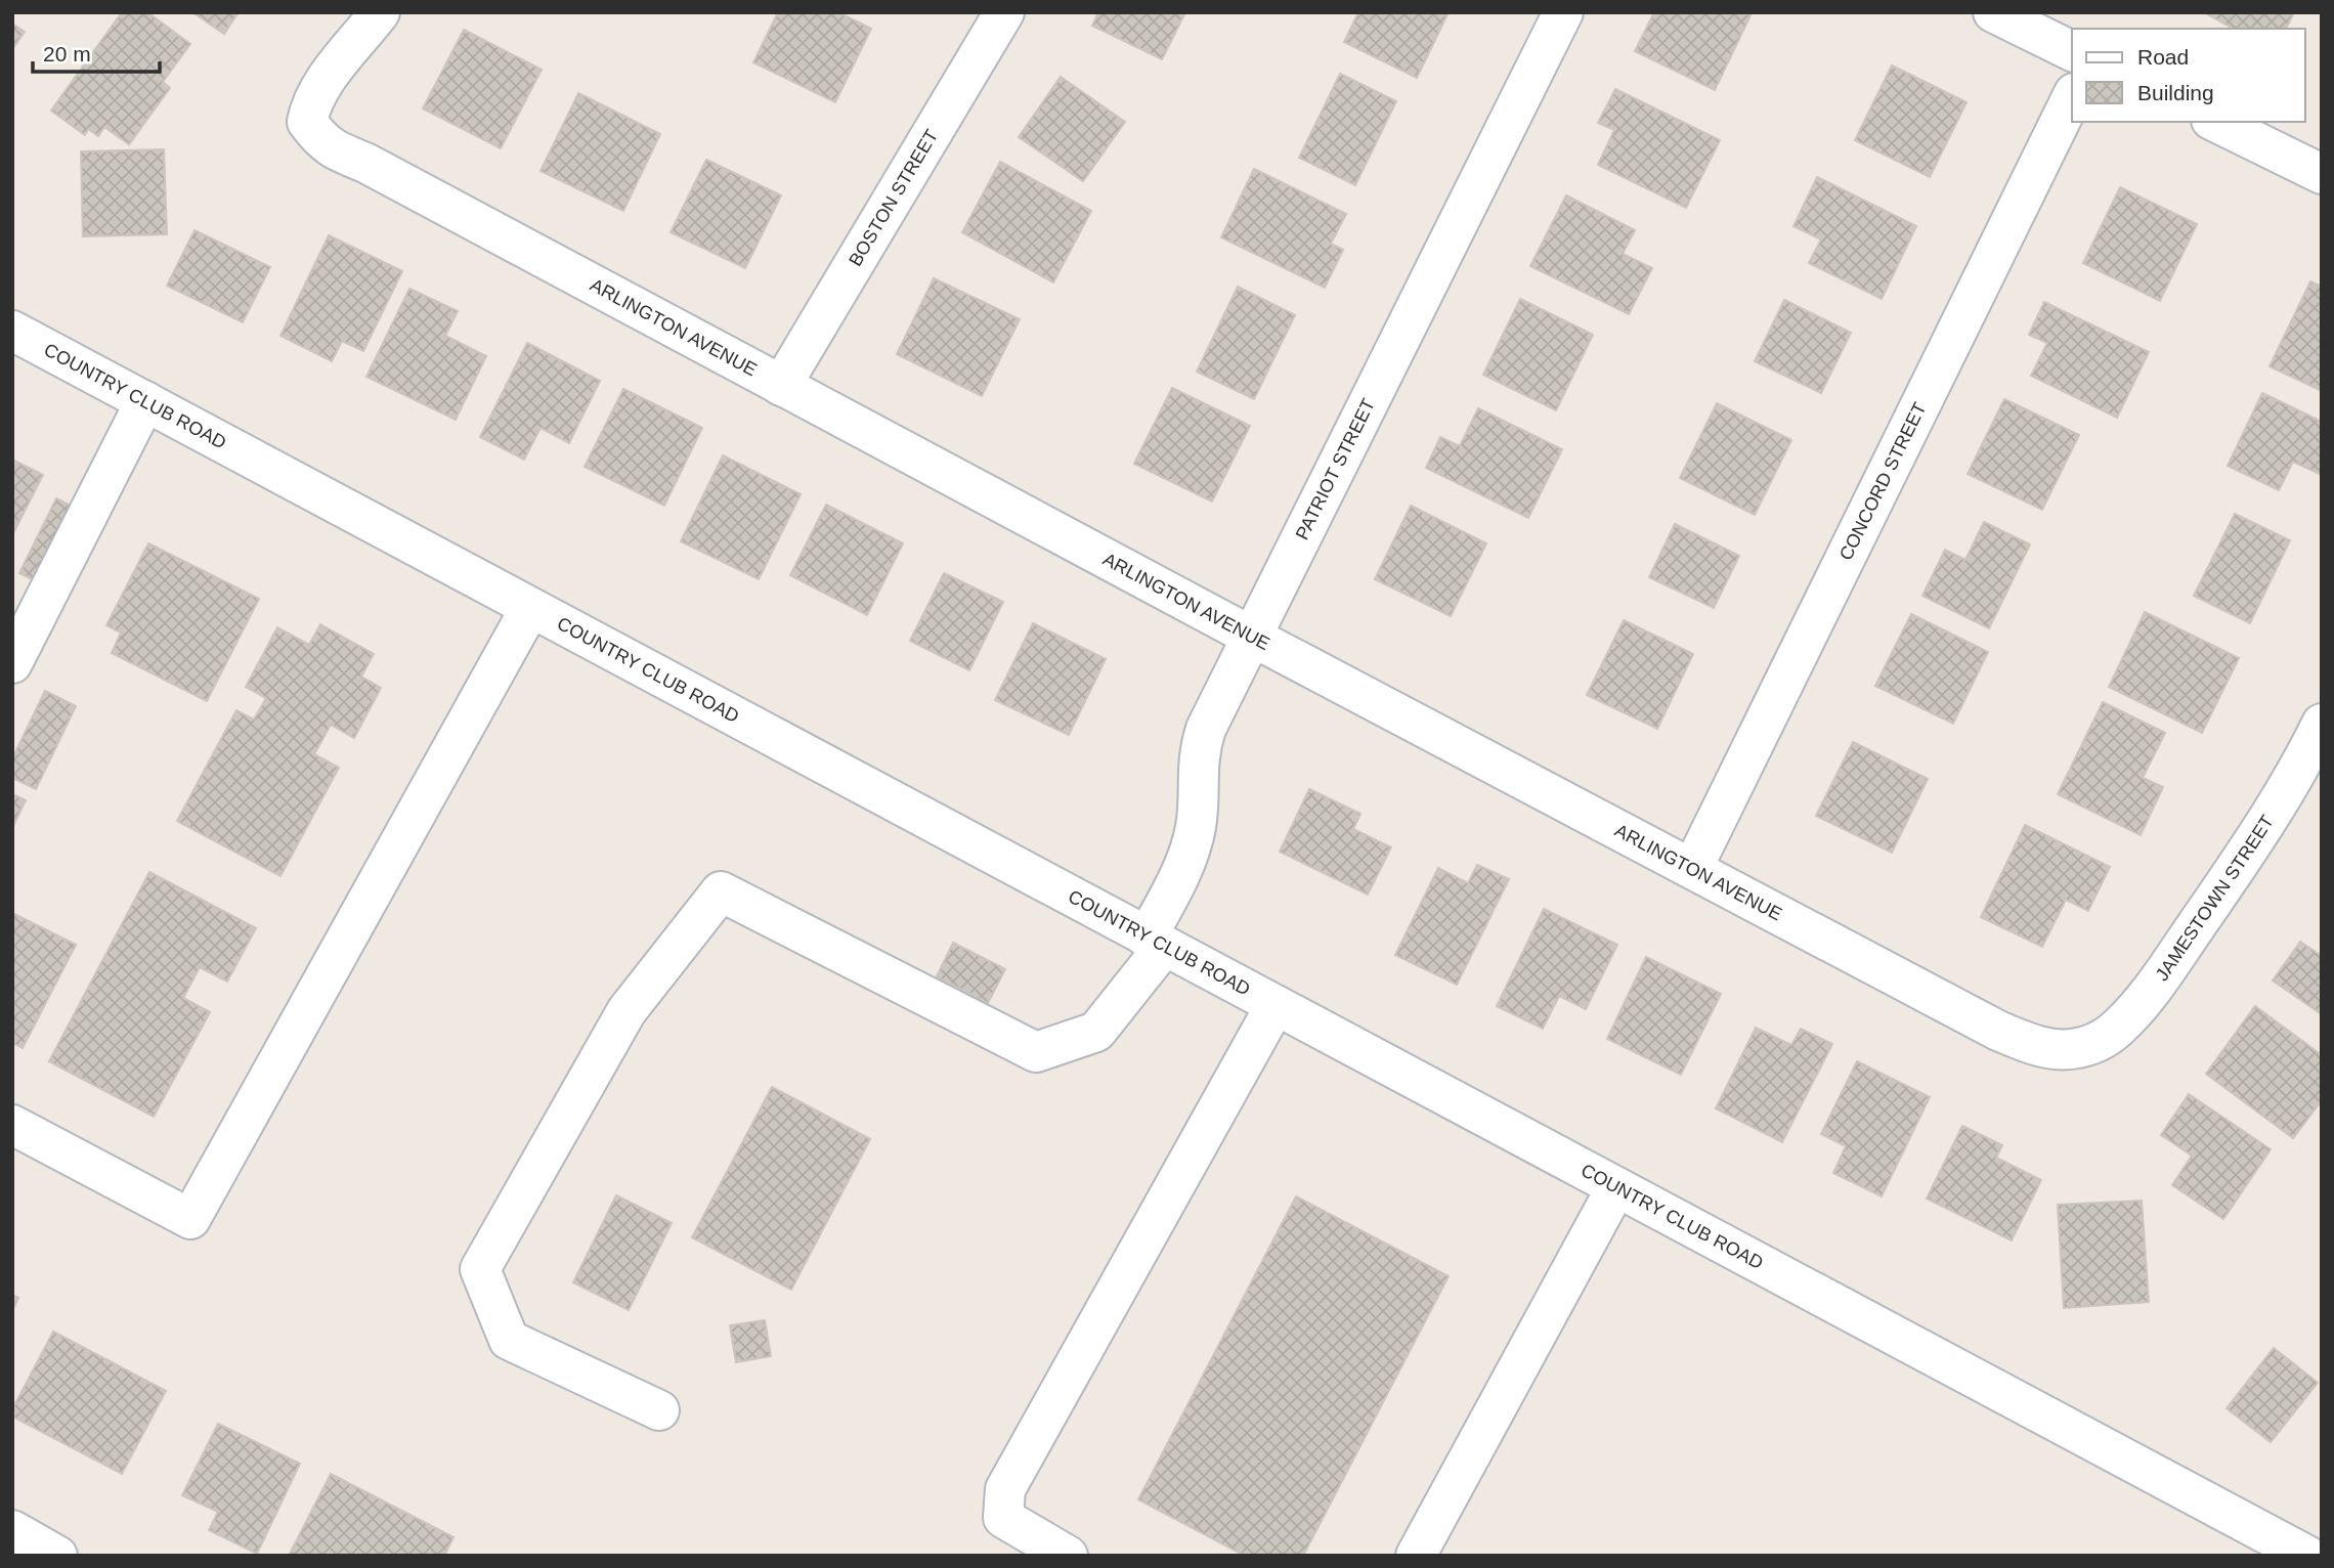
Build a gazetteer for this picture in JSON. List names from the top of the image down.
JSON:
{
  "streets": {
    "street": [
      "BOSTON STREET",
      "ARLINGTON AVENUE",
      "COUNTRY CLUB ROAD",
      "PATRIOT STREET",
      "CONCORD STREET",
      "JAMESTOWN STREET"
    ]
  },
  "crossings": [
    ["BOSTON STREET", "ARLINGTON AVENUE"],
    ["ARLINGTON AVENUE", "PATRIOT STREET"],
    ["ARLINGTON AVENUE", "CONCORD STREET"],
    ["ARLINGTON AVENUE", "JAMESTOWN STREET"],
    ["COUNTRY CLUB ROAD", "PATRIOT STREET"]
  ],
  "legend": ["Road", "Building"],
  "scale_bar": "20 m"
}
